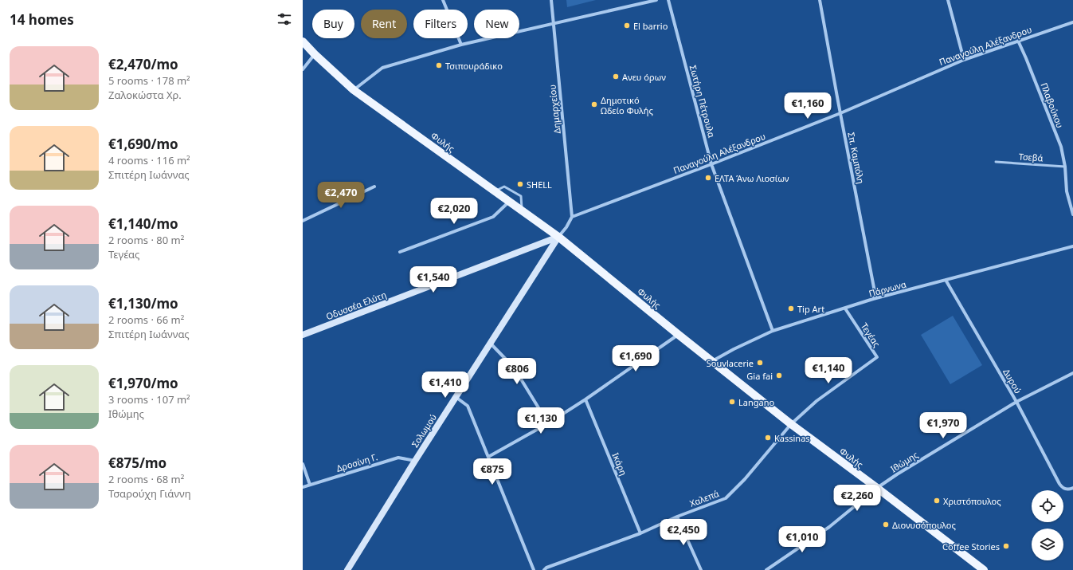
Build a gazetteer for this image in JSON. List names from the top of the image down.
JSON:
{
  "streets": {
    "main road": ["Φυλής"],
    "street": [
      "Παναγούλη Αλέξανδρου",
      "Σωτήρη Πέτρουλα",
      "Πλαβούκου",
      "Δημαρχείου",
      "Σπ. Καμπόλη",
      "Πάρνωνα",
      "Οδυσσέα Ελύτη",
      "Τεγέας",
      "Δυρού",
      "Σολωμού",
      "Ιθώμης",
      "Δροσίνη Γ.",
      "Ικάρη",
      "Χαλεπά"
    ],
    "lane": ["Τσεβά"]
  },
  "crossings": [
    ["Παναγούλη Αλέξανδρου", "Σωτήρη Πέτρουλα"],
    ["Παναγούλη Αλέξανδρου", "Πλαβούκου"],
    ["Παναγούλη Αλέξανδρου", "Δημαρχείου"],
    ["Παναγούλη Αλέξανδρου", "Σπ. Καμπόλη"],
    ["Σωτήρη Πέτρουλα", "Πάρνωνα"],
    ["Πλαβούκου", "Τσεβά"],
    ["Φυλής", "Πάρνωνα"],
    ["Φυλής", "Οδυσσέα Ελύτη"],
    ["Φυλής", "Τεγέας"],
    ["Φυλής", "Σολωμού"],
    ["Φυλής", "Ιθώμης"],
    ["Φυλής", "Χαλεπά"],
    ["Σπ. Καμπόλη", "Πάρνωνα"],
    ["Πάρνωνα", "Τεγέας"],
    ["Πάρνωνα", "Δυρού"],
    ["Οδυσσέα Ελύτη", "Σολωμού"],
    ["Τεγέας", "Χαλεπά"],
    ["Δυρού", "Ιθώμης"],
    ["Σολωμού", "Δροσίνη Γ."],
    ["Ικάρη", "Χαλεπά"]
  ],
  "places": [
    "El barrio",
    "Τσιπουράδικο",
    "Ανευ όρων",
    "Δημοτικό Ωδείο Φυλής",
    "ΕΛΤΑ Άνω Λιοσίων",
    "SHELL",
    "Tip Art",
    "Souvlacerie",
    "Gia fai",
    "Langano",
    "Kassinas",
    "Χριστόπουλος",
    "Διονυσόπουλος",
    "Coffee Stories"
  ],
  "page": {
    "heading": "14 homes",
    "chip": [
      "Buy",
      "Rent",
      "Filters",
      "New"
    ],
    "list": [
      {
        "name": "€2,470/mo",
        "note": "5 rooms · 178 m² · Ζαλοκώστα Χρ."
      },
      {
        "name": "€1,690/mo",
        "note": "4 rooms · 116 m² · Σπιτέρη Ιωάννας"
      },
      {
        "name": "€1,140/mo",
        "note": "2 rooms · 80 m² · Τεγέας"
      },
      {
        "name": "€1,130/mo",
        "note": "2 rooms · 66 m² · Σπιτέρη Ιωάννας"
      },
      {
        "name": "€1,970/mo",
        "note": "3 rooms · 107 m² · Ιθώμης"
      },
      {
        "name": "€875/mo",
        "note": "2 rooms · 68 m² · Τσαρούχη Γιάννη"
      }
    ],
    "price": [
      "€1,160",
      "€2,470",
      "€2,020",
      "€1,540",
      "€1,690",
      "€1,140",
      "€806",
      "€1,410",
      "€1,130",
      "€1,970",
      "€875",
      "€2,260",
      "€2,450",
      "€1,010"
    ]
  }
}
